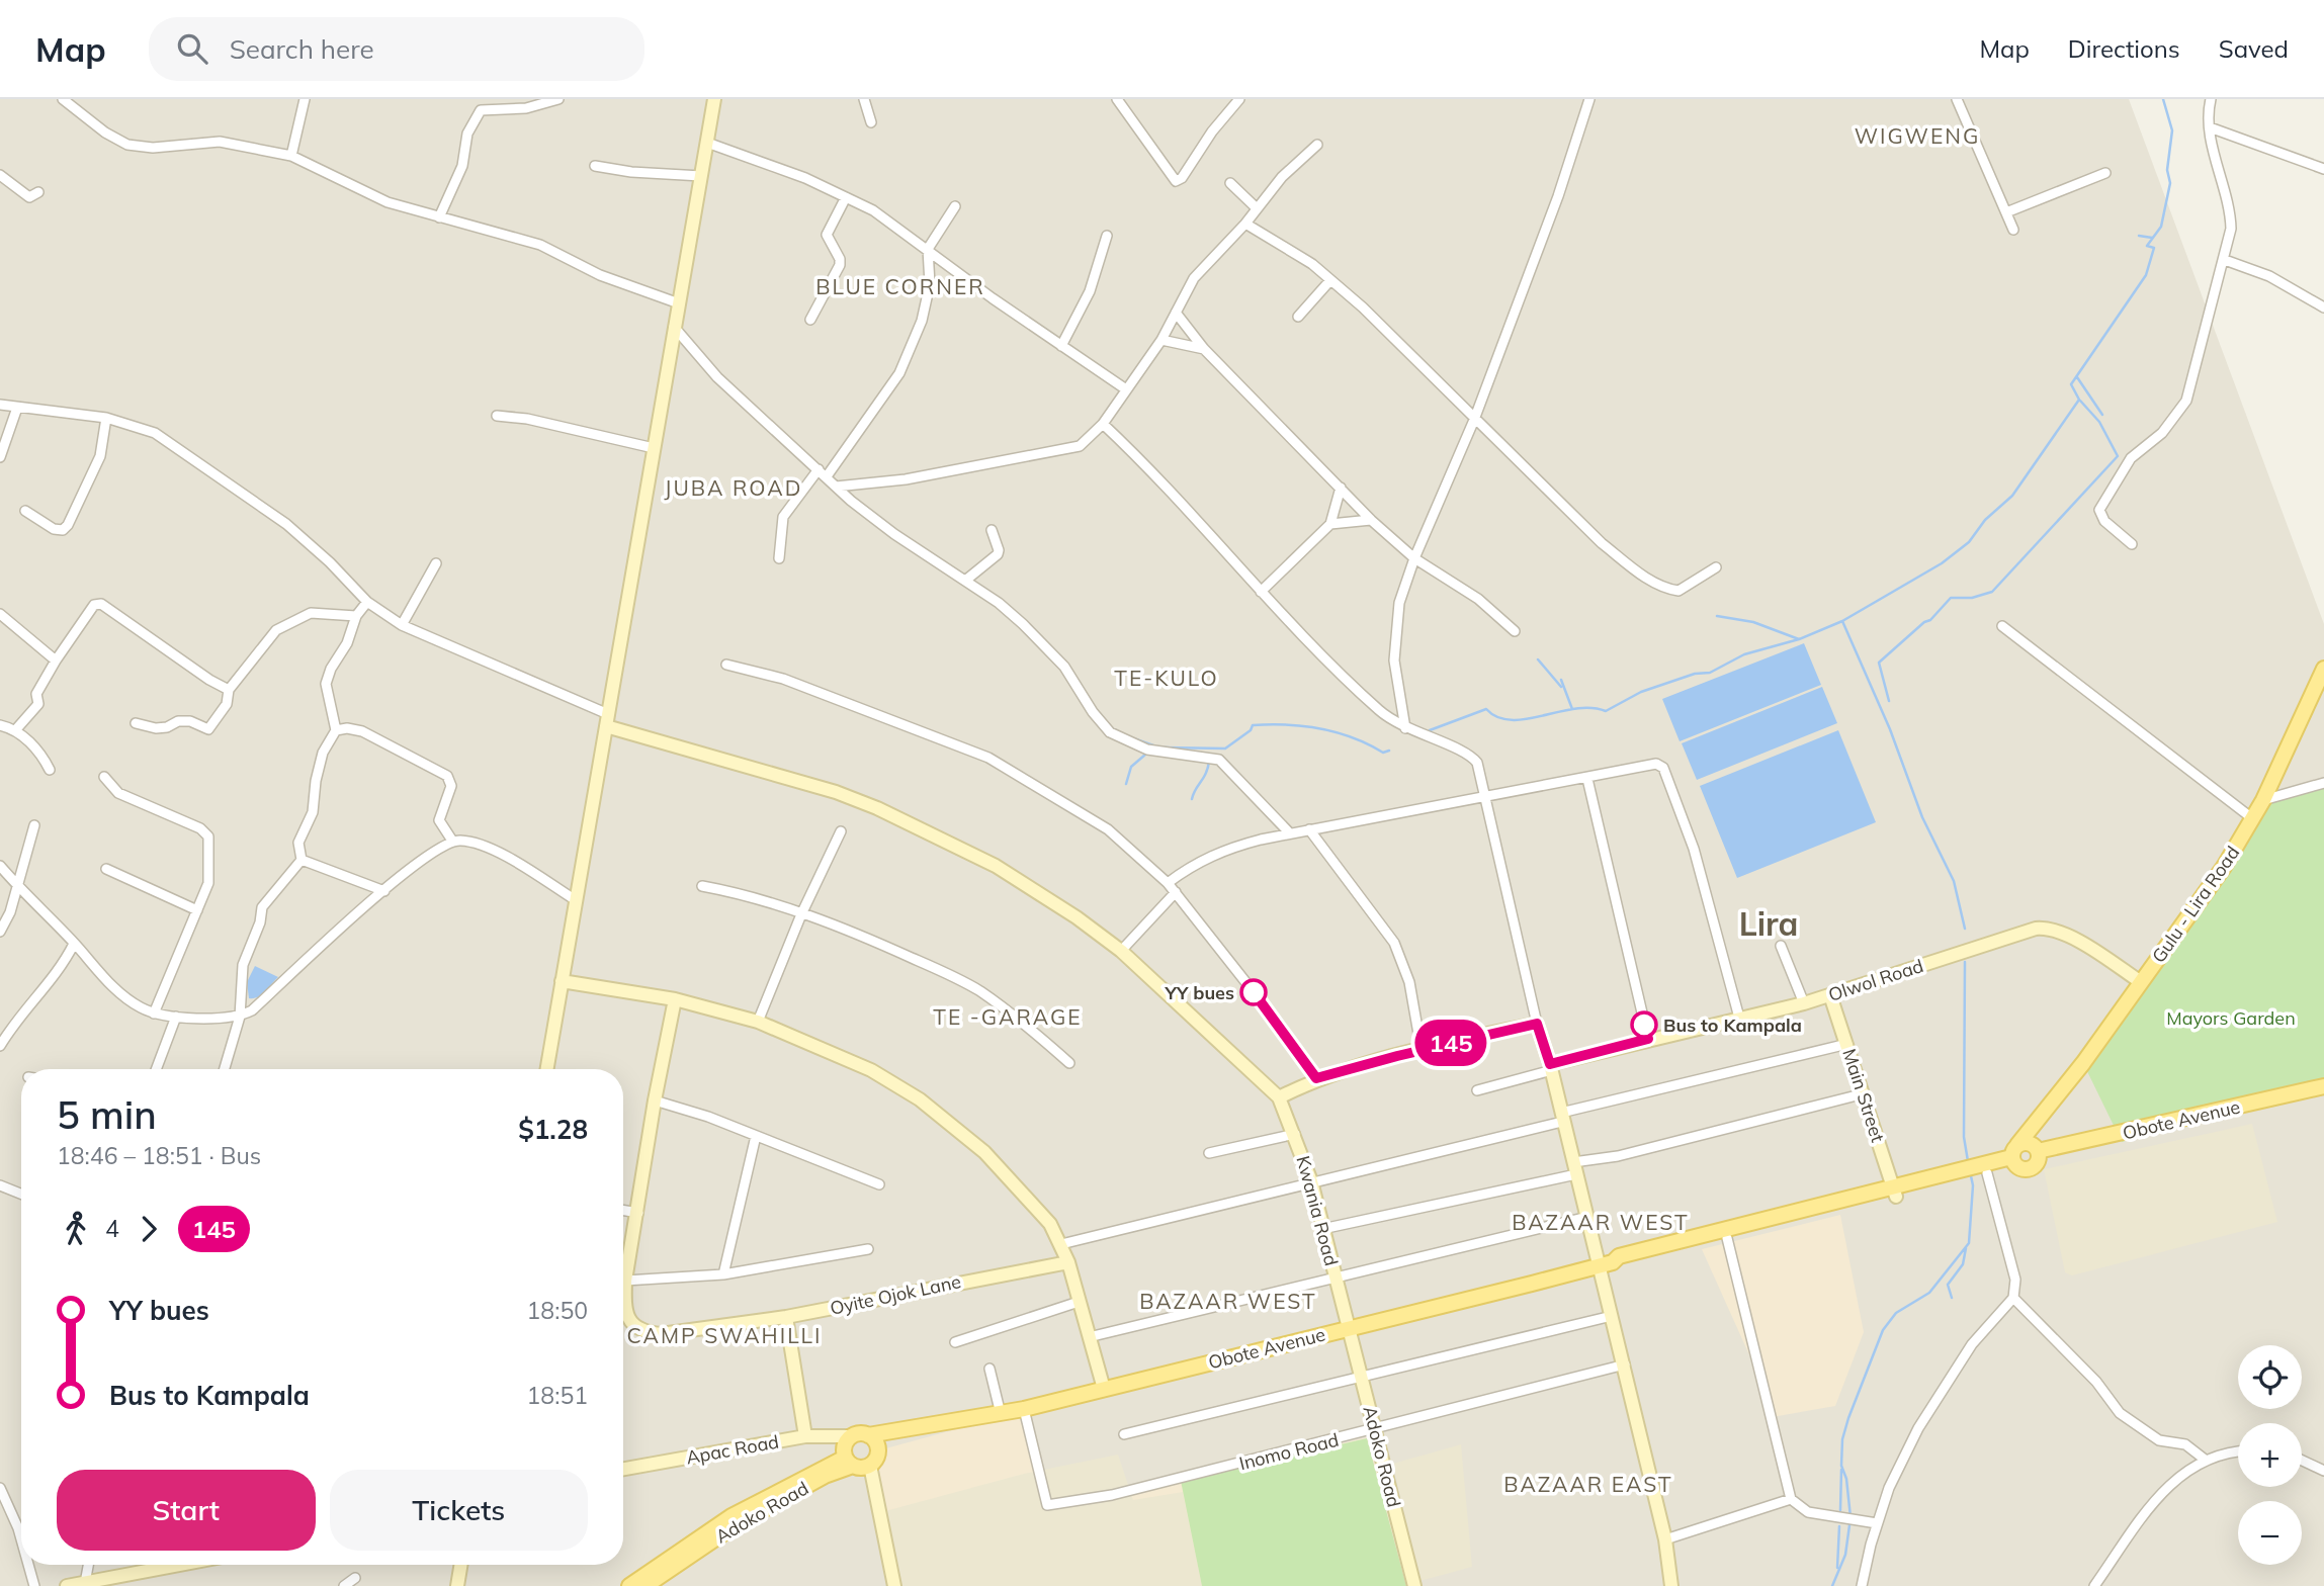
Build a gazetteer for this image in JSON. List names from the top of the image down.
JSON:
{
  "streets": {
    "main road": ["Gulu - Lira Road", "Obote Avenue", "Adoko Road"],
    "street": [
      "Olwol Road",
      "Main Street",
      "Kwania Road",
      "Oyite Ojok Lane",
      "Apac Road",
      "Inomo Road"
    ]
  },
  "crossings": [
    ["Gulu - Lira Road", "Olwol Road"],
    ["Gulu - Lira Road", "Obote Avenue"],
    ["Olwol Road", "Main Street"],
    ["Main Street", "Obote Avenue"],
    ["Obote Avenue", "Kwania Road"],
    ["Obote Avenue", "Apac Road"],
    ["Obote Avenue", "Inomo Road"],
    ["Obote Avenue", "Adoko Road"],
    ["Kwania Road", "Adoko Road"],
    ["Apac Road", "Adoko Road"],
    ["Inomo Road", "Adoko Road"]
  ],
  "districts": [
    "WIGWENG",
    "BLUE CORNER",
    "JUBA ROAD",
    "TE-KULO",
    "Lira",
    "TE -GARAGE",
    "BAZAAR WEST",
    "BAZAAR WEST",
    "CAMP SWAHILLI",
    "BAZAAR EAST"
  ],
  "parks": ["Mayors Garden"],
  "places": ["YY bues", "Bus to Kampala"],
  "lines": ["bus line 145"],
  "page": {
    "header": "Map",
    "search": "Search here",
    "nav": ["Map", "Directions", "Saved"],
    "on_map": "145",
    "heading": ["5 min", "18:46 – 18:51 · Bus", "$1.28"],
    "legs": ["4", "145"],
    "list": [
      {
        "name": "YY bues",
        "value": "18:50"
      },
      {
        "name": "Bus to Kampala",
        "value": "18:51"
      }
    ],
    "map_buttons": ["+", "−"],
    "buttons": ["Start", "Tickets"]
  }
}
